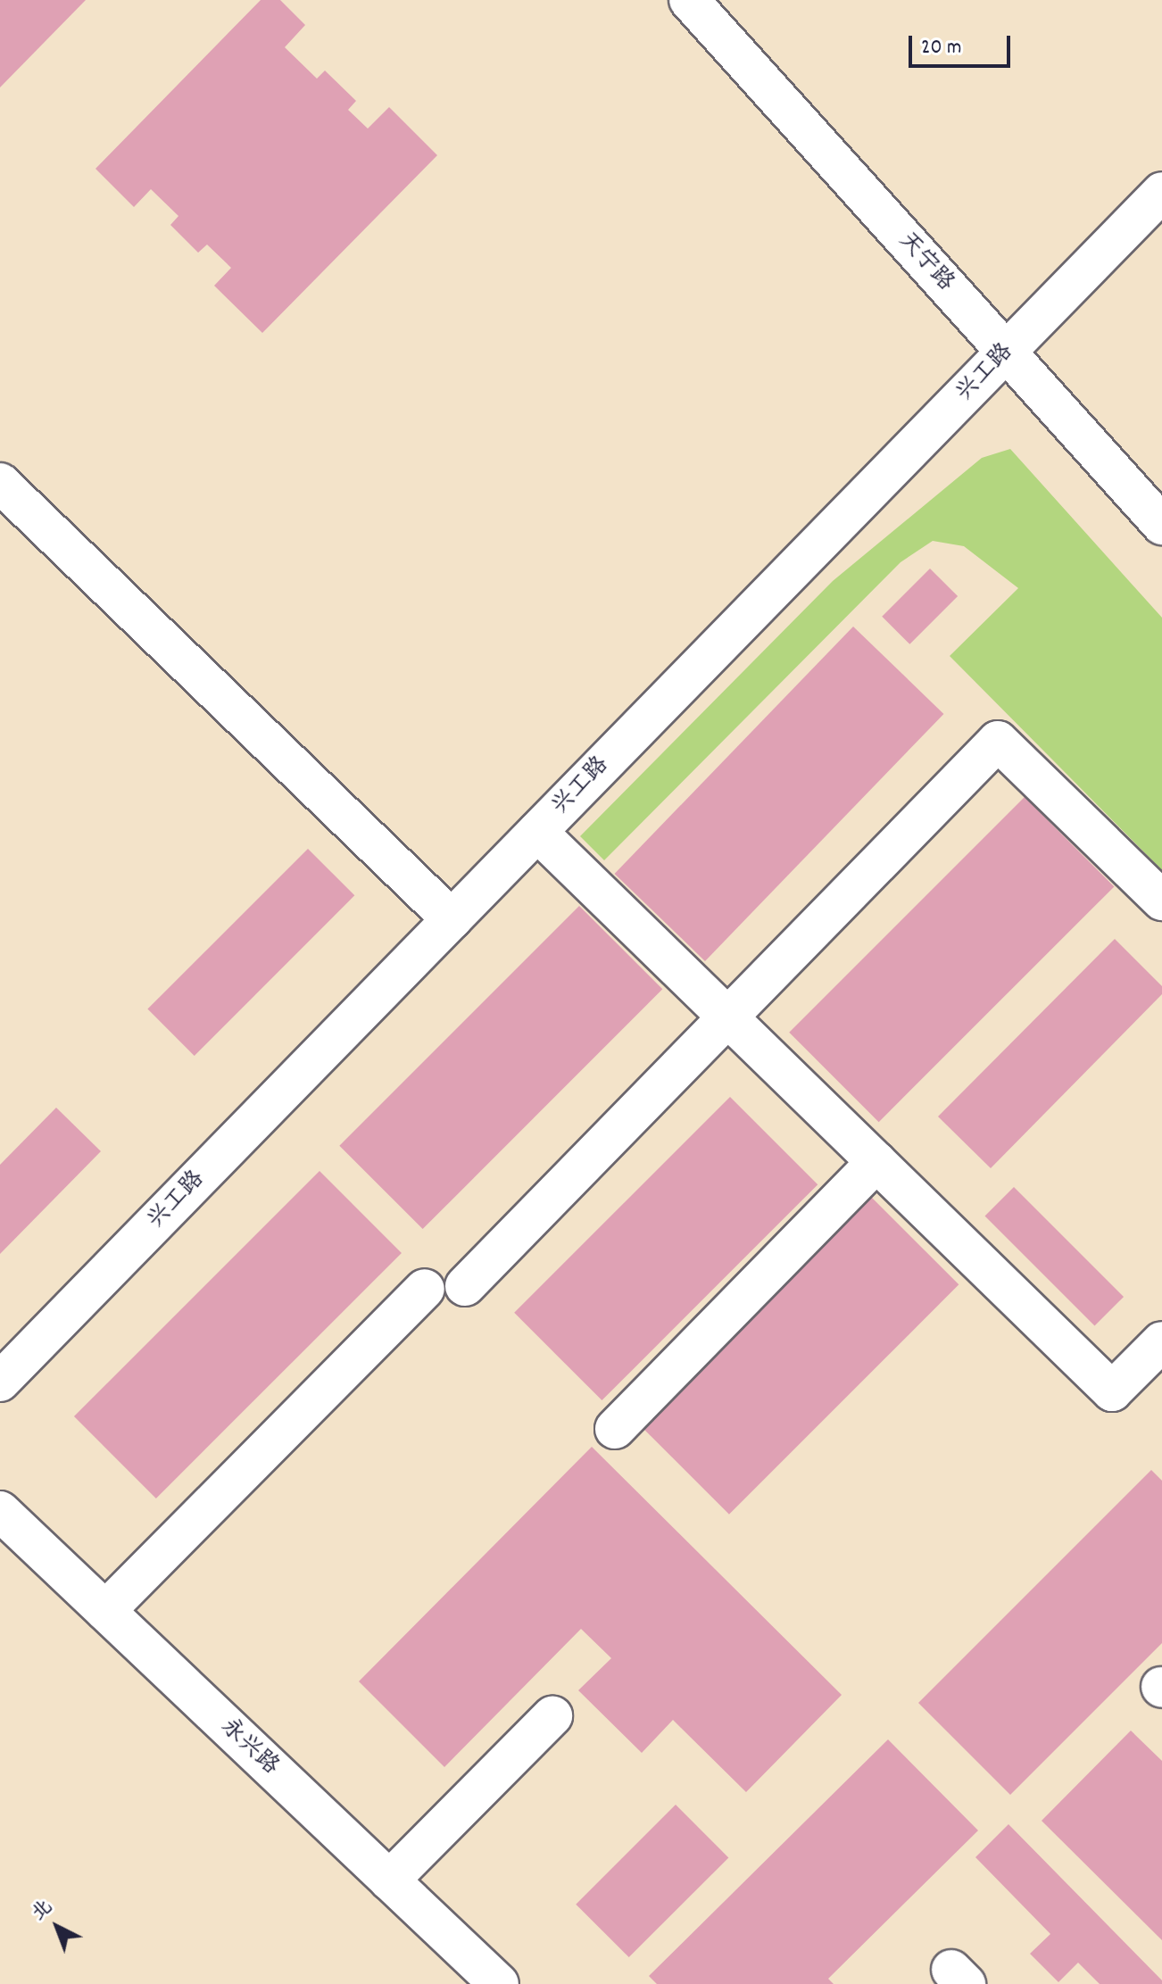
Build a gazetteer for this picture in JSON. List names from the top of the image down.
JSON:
{
  "streets": {
    "street": ["天宁路", "兴工路", "永兴路"]
  },
  "crossings": [
    ["天宁路", "兴工路"]
  ],
  "scale_bar": "20 m",
  "north": "top left"
}
